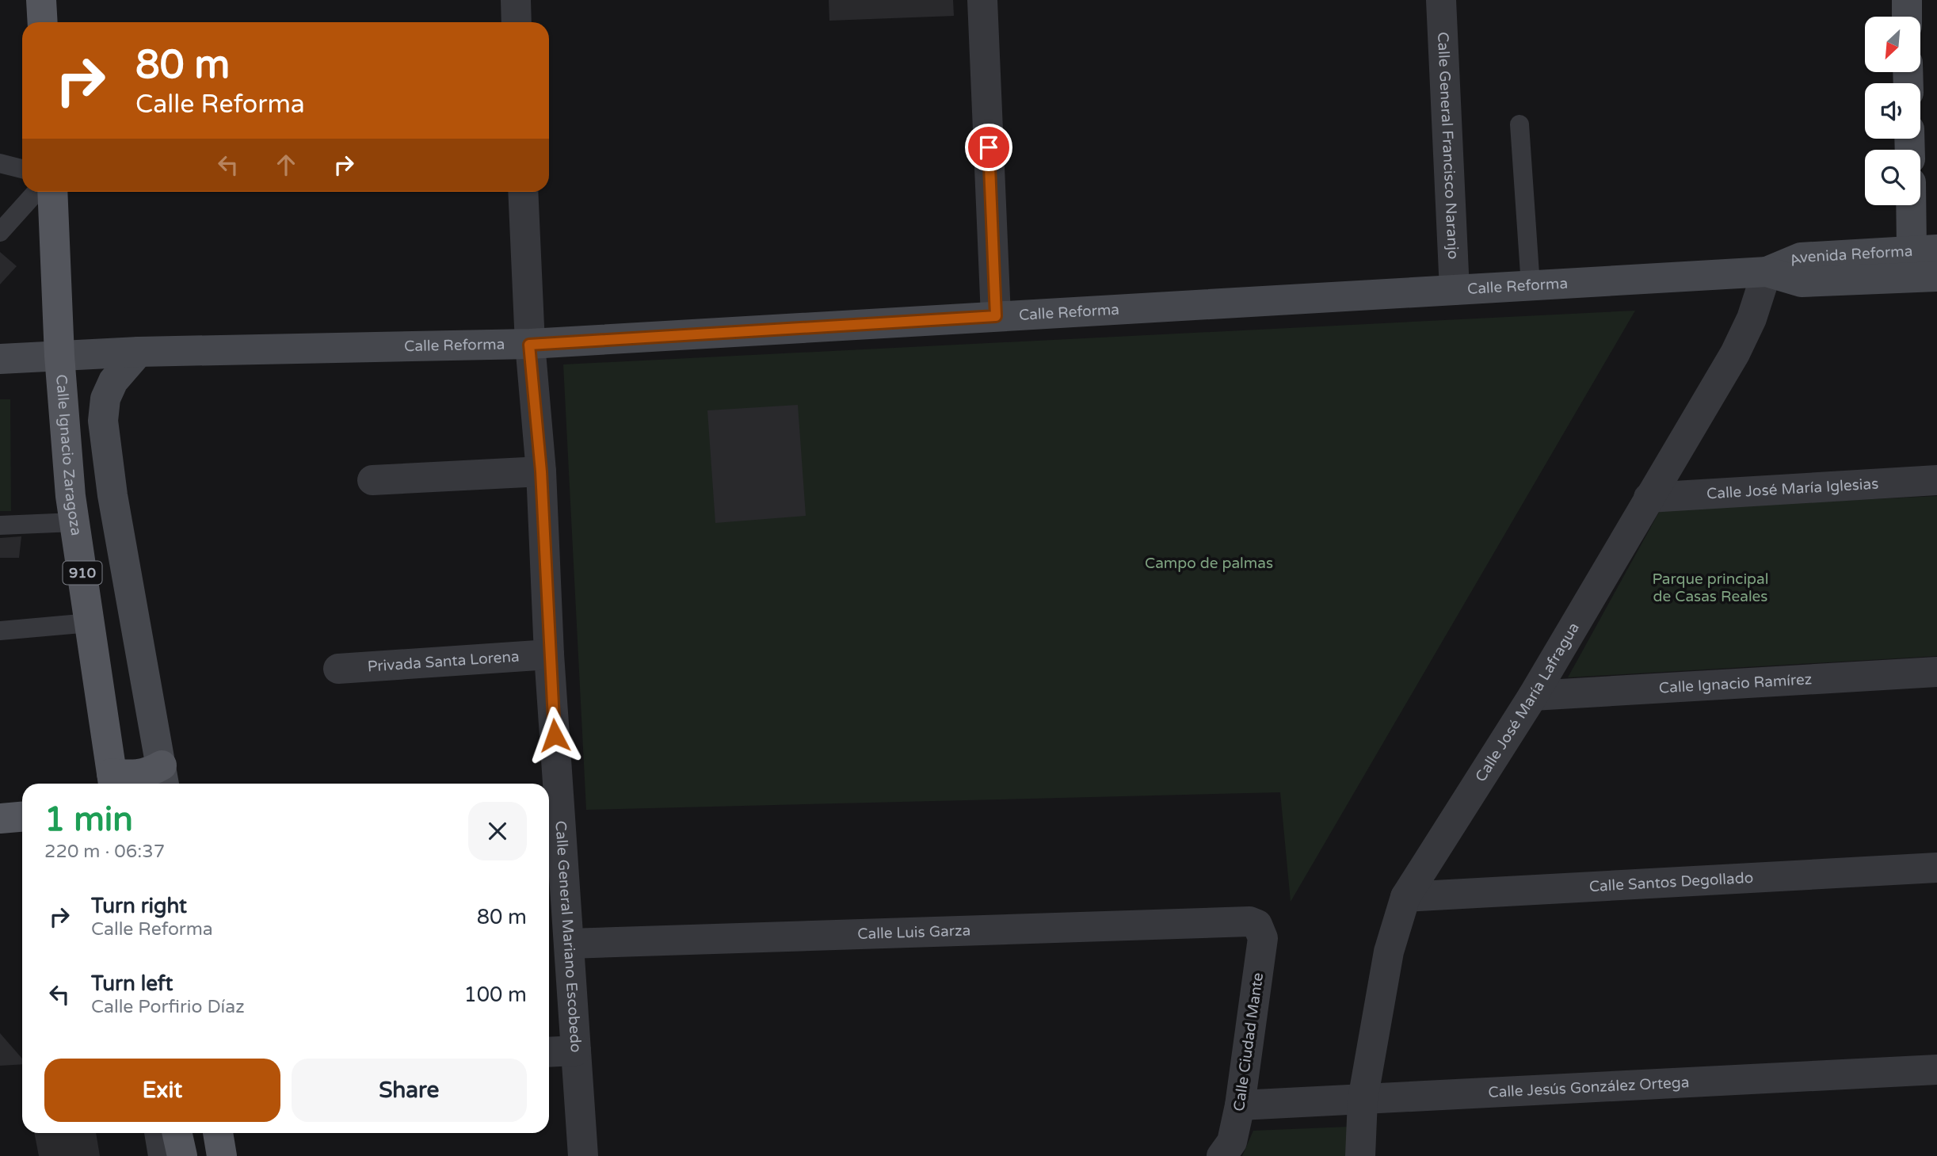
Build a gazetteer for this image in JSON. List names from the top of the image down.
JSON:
{
  "streets": {
    "main road": ["Calle Ignacio Zaragoza", "910"],
    "street": [
      "Calle General Francisco Naranjo",
      "Avenida Reforma",
      "Calle Reforma",
      "Calle José María Iglesias",
      "Privada Santa Lorena",
      "Calle Ignacio Ramírez",
      "Calle José María Lafragua",
      "Calle Santos Degollado",
      "Calle Luis Garza",
      "Calle General Mariano Escobedo",
      "Calle Ciudad Mante",
      "Calle Jesús González Ortega"
    ]
  },
  "crossings": [
    ["Calle General Francisco Naranjo", "Calle Reforma"],
    ["Avenida Reforma", "Calle Reforma"],
    ["Avenida Reforma", "Calle José María Lafragua"],
    ["Calle Reforma", "Calle Ignacio Zaragoza"],
    ["Calle Reforma", "910"],
    ["Calle Reforma", "Calle José María Lafragua"],
    ["Calle Reforma", "Calle General Mariano Escobedo"],
    ["Calle José María Iglesias", "Calle José María Lafragua"],
    ["Privada Santa Lorena", "Calle General Mariano Escobedo"],
    ["Calle Ignacio Ramírez", "Calle José María Lafragua"],
    ["Calle José María Lafragua", "Calle Santos Degollado"],
    ["Calle José María Lafragua", "Calle Jesús González Ortega"],
    ["Calle Luis Garza", "Calle General Mariano Escobedo"],
    ["Calle Luis Garza", "Calle Ciudad Mante"],
    ["Calle Ciudad Mante", "Calle Jesús González Ortega"]
  ],
  "parks": ["Campo de palmas", "Parque principal de Casas Reales"],
  "north": "bottom left",
  "page": {
    "turn": ["80 m", "Calle Reforma"],
    "heading": ["1 min", "220 m · 06:37"],
    "list": [
      {
        "name": "Turn right",
        "note": "Calle Reforma",
        "value": "80 m"
      },
      {
        "name": "Turn left",
        "note": "Calle Porfirio Díaz",
        "value": "100 m"
      }
    ],
    "buttons": ["Exit", "Share"]
  }
}
